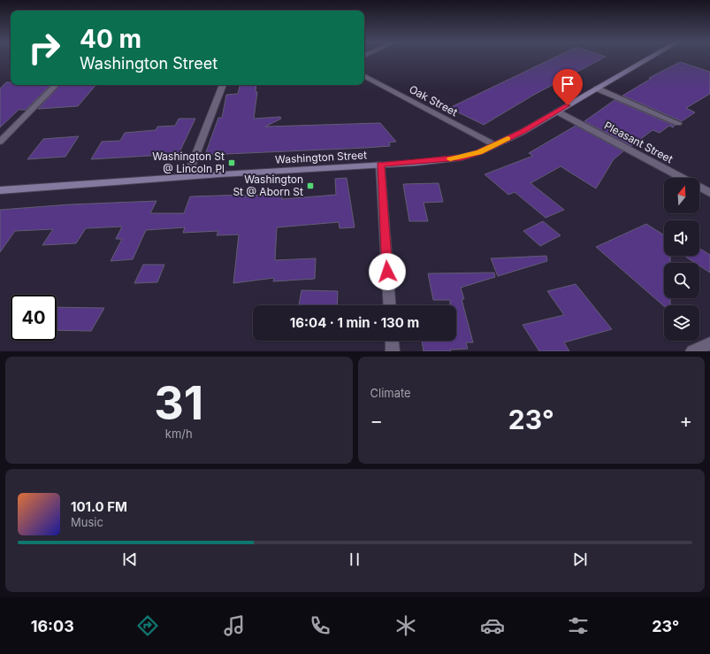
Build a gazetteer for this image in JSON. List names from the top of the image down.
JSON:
{
  "streets": {
    "main road": ["Washington Street"],
    "street": ["Oak Street", "Pleasant Street"]
  },
  "crossings": [
    ["Oak Street", "Washington Street"],
    ["Pleasant Street", "Washington Street"]
  ],
  "places": {
    "transit": ["Washington St @ Lincoln Pl", "Washington St @ Aborn St"]
  },
  "north": "top",
  "page": {
    "turn": ["40 m", "Washington Street"],
    "limit": "40",
    "trip": "16:04 · 1 min · 130 m",
    "tile": [
      ["31", "km/h"],
      "Climate"
    ],
    "heat": ["−", "23°", "+"],
    "song": ["101.0 FM", "Music"],
    "tabs": ["16:03", "23°"]
  }
}
